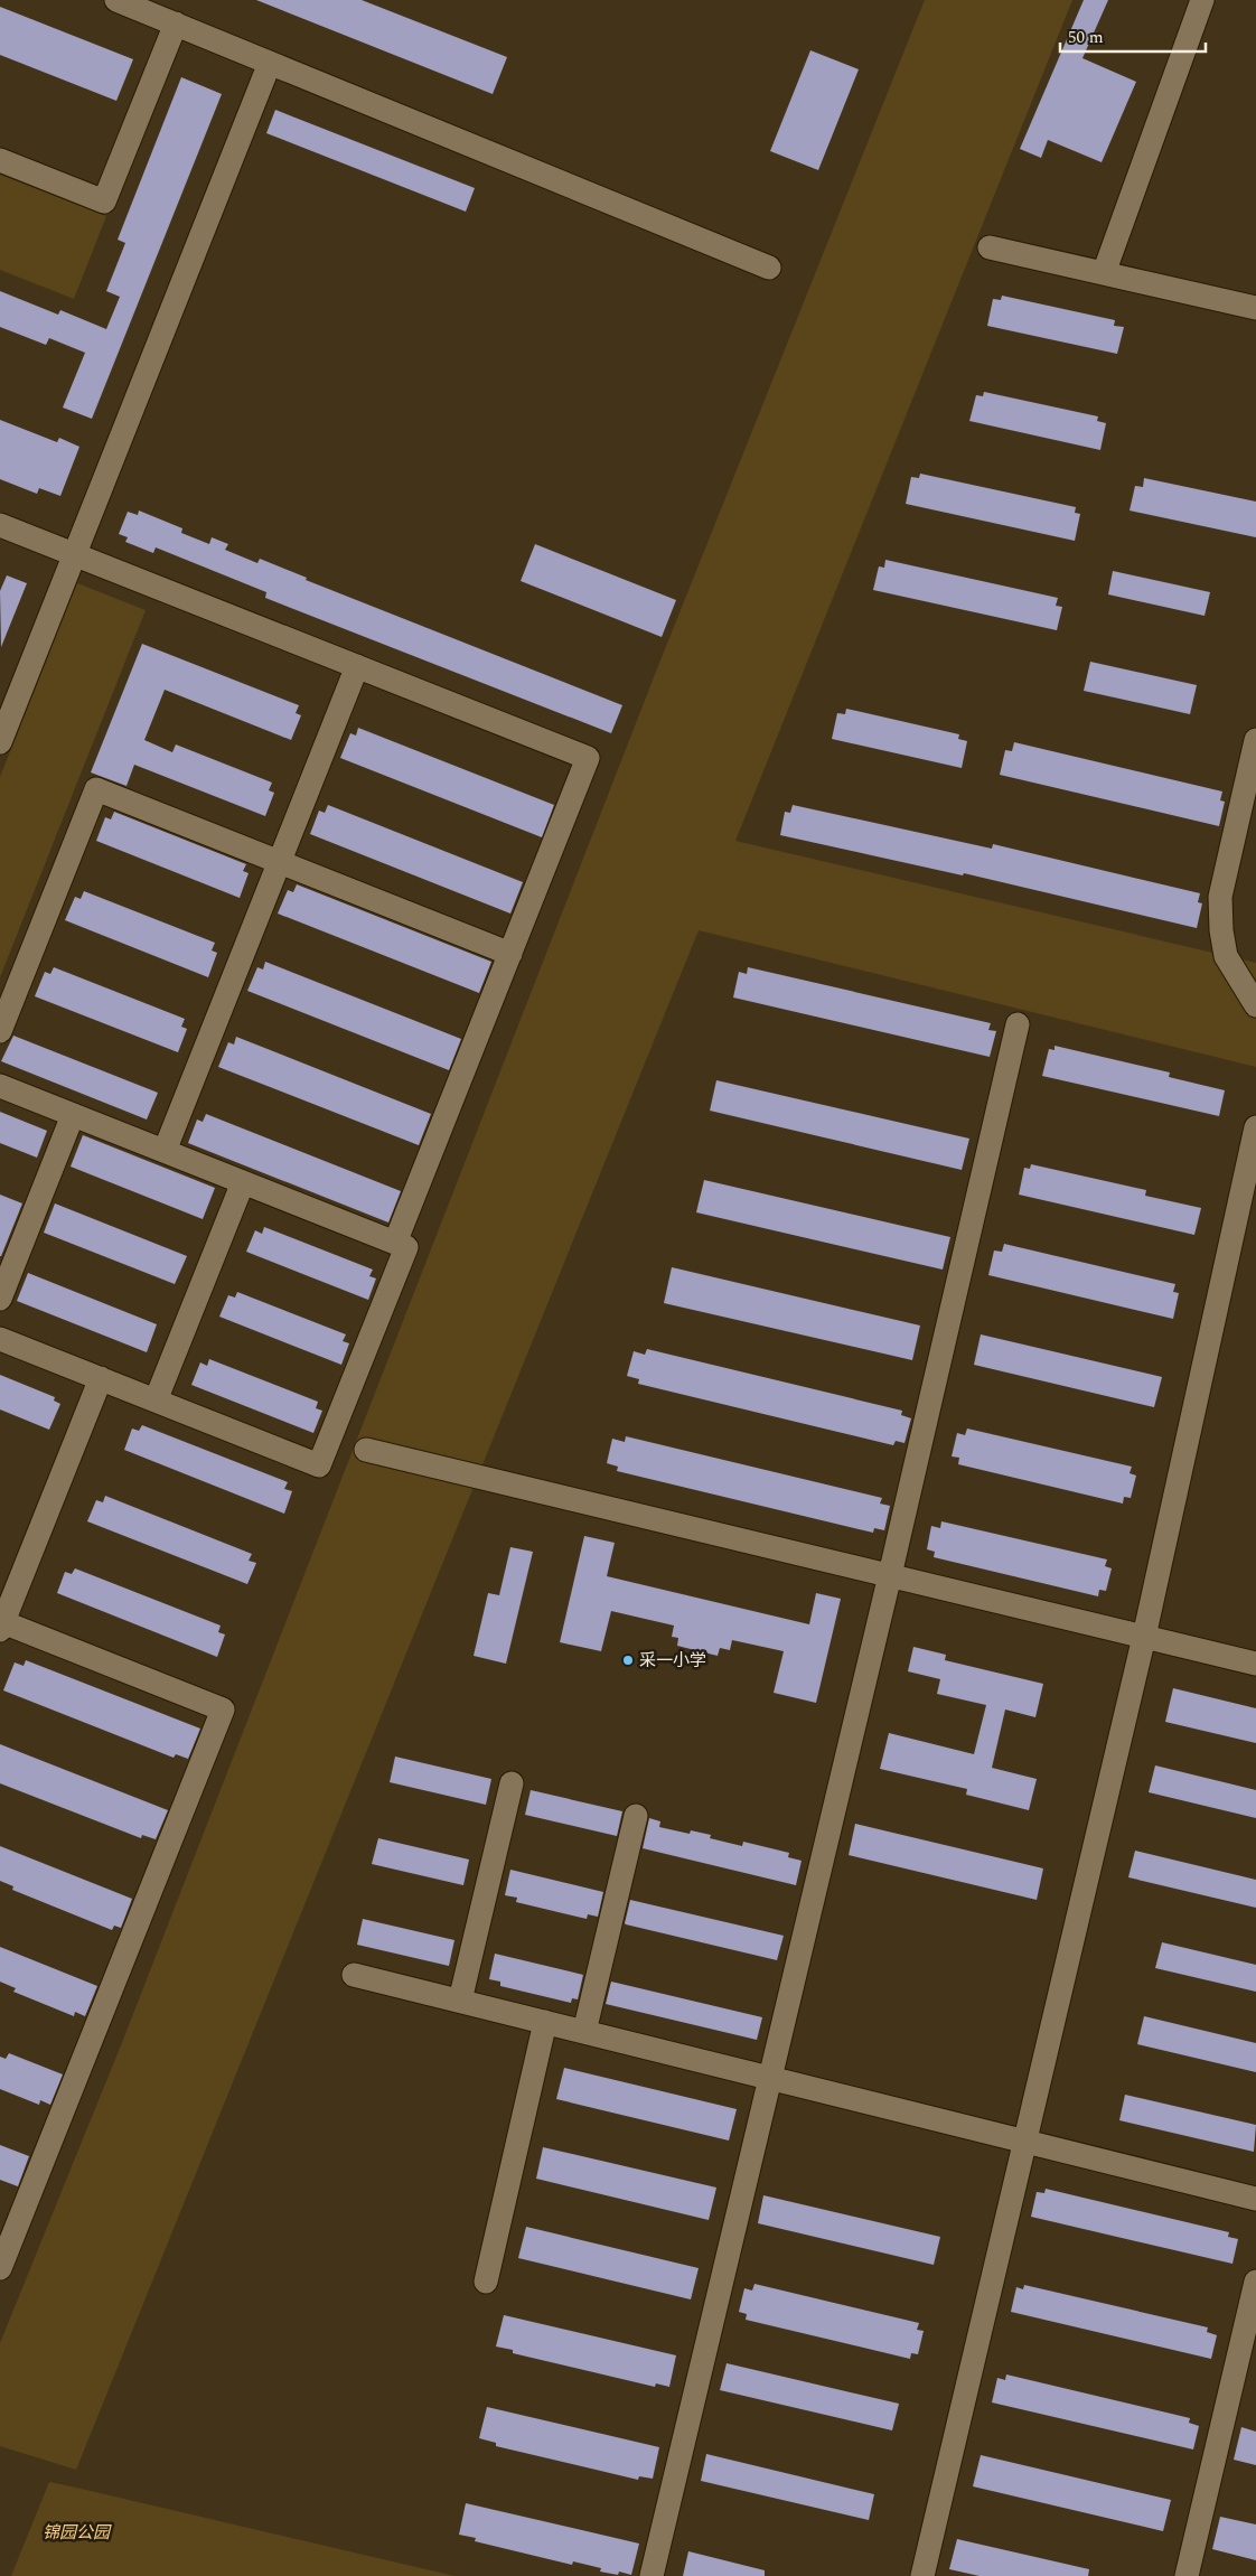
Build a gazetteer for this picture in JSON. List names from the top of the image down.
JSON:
{
  "parks": ["锦园公园"],
  "places": ["采一小学"],
  "scale_bar": "50 m"
}
